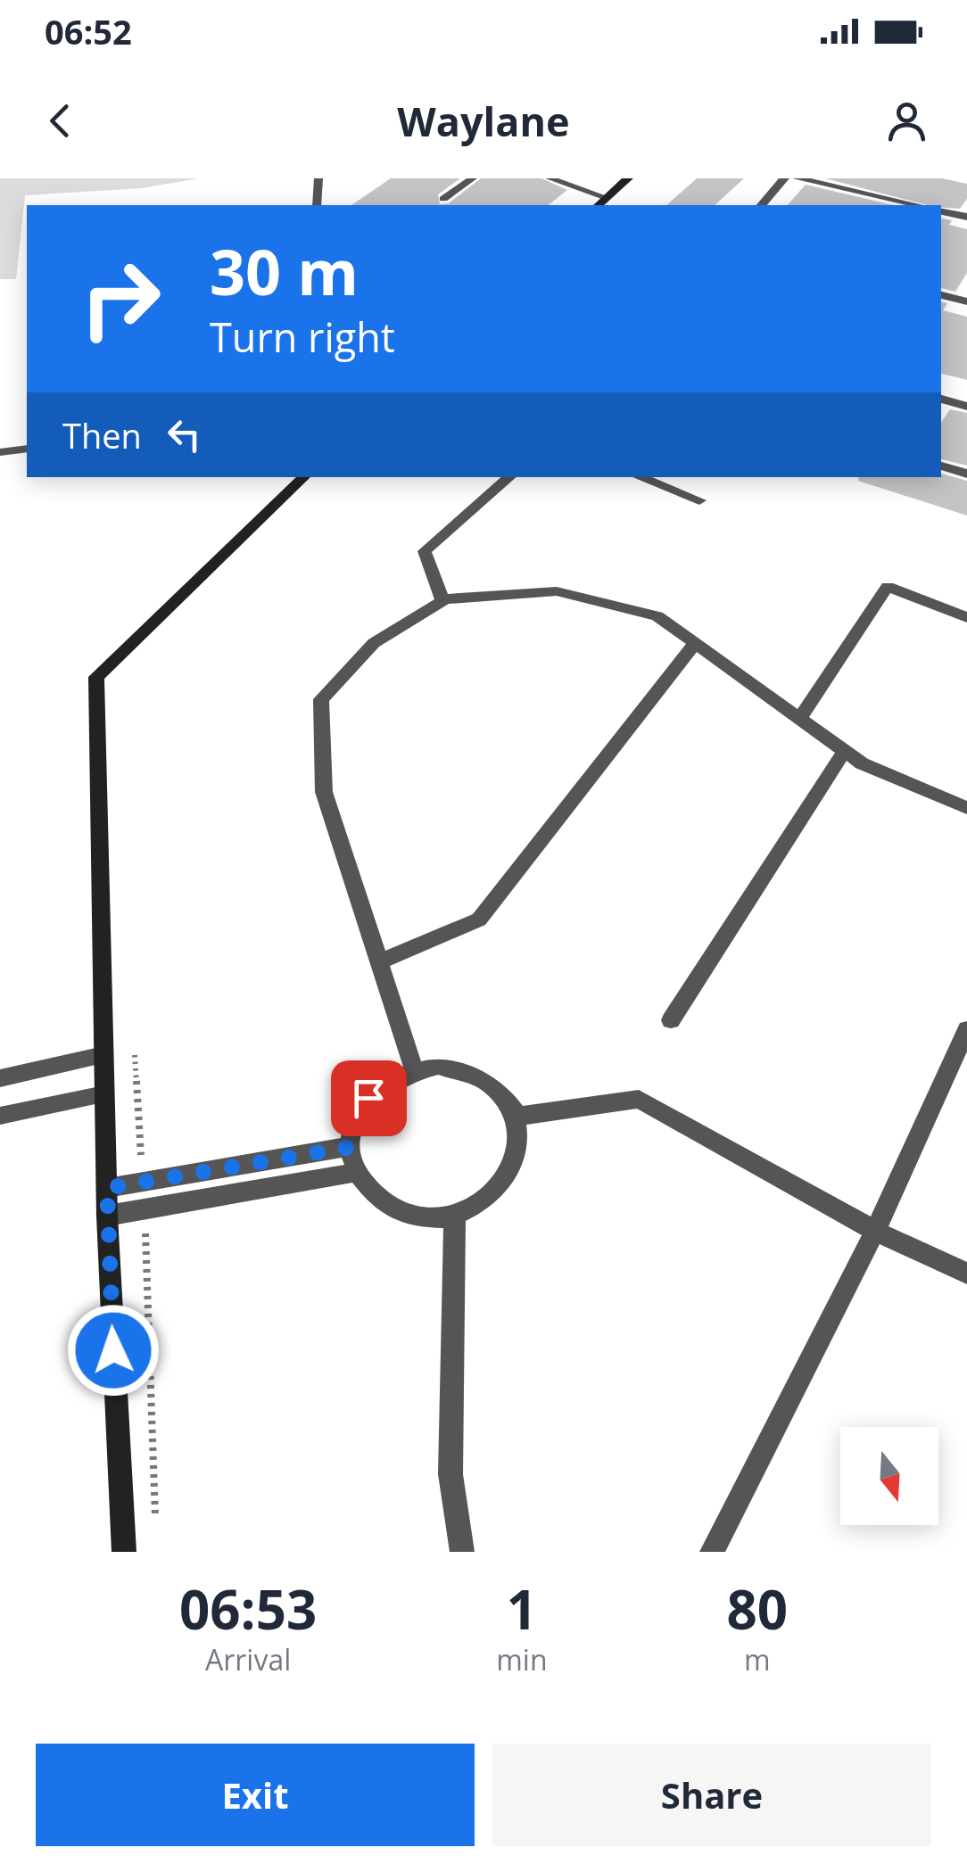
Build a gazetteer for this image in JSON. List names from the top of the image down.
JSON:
{
  "north": "bottom",
  "page": {
    "status": "06:52",
    "header": "Waylane",
    "turn": ["30 m", "Turn right"],
    "then": "Then",
    "eta": [
      "06:53",
      "Arrival",
      "1",
      "min",
      "80",
      "m"
    ],
    "buttons": ["Exit", "Share"]
  }
}
